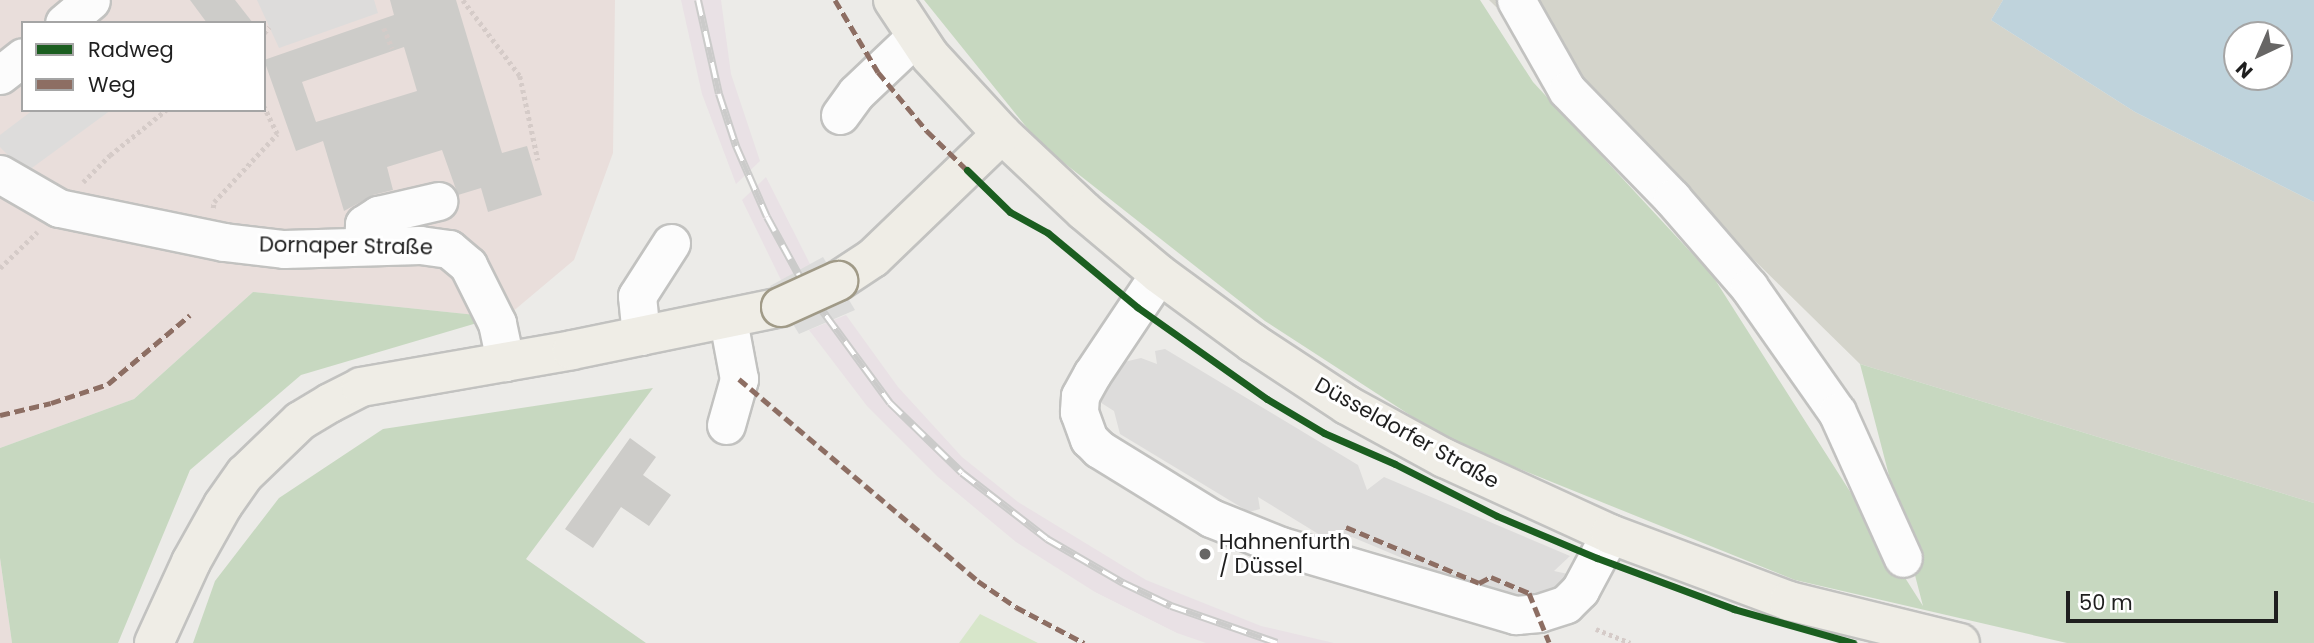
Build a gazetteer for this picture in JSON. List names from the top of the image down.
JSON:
{
  "streets": {
    "main road": ["Düsseldorfer Straße"],
    "lane": ["Dornaper Straße"]
  },
  "places": ["Hahnenfurth / Düssel"],
  "legend": ["Radweg", "Weg"],
  "scale_bar": "50 m",
  "north": "bottom left"
}
